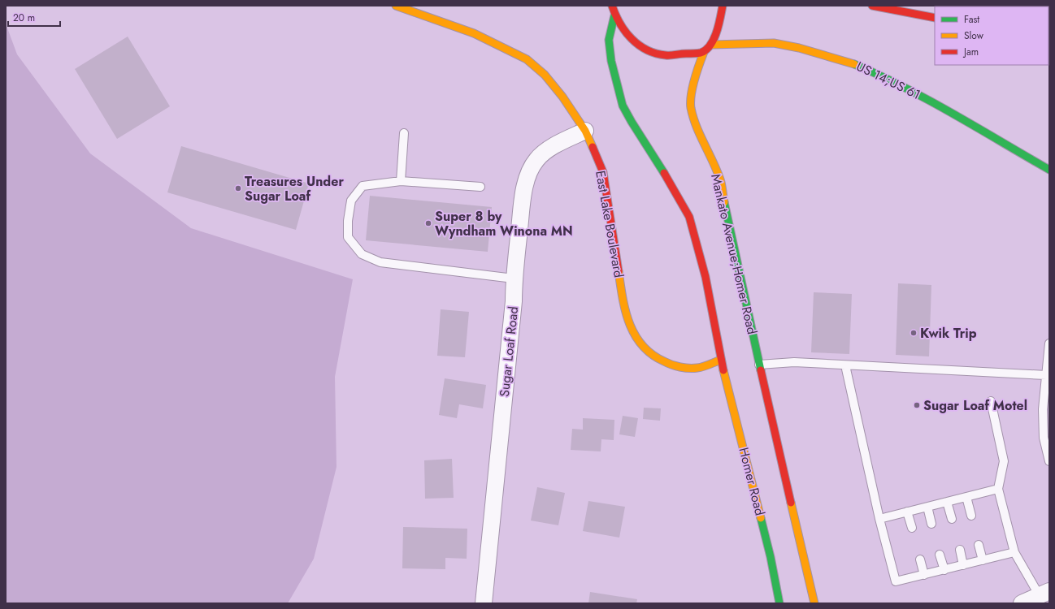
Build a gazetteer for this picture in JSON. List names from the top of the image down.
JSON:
{
  "streets": {
    "main road": [
      "US 14;US 61",
      "East Lake Boulevard",
      "Mankato Avenue;Homer Road",
      "Homer Road"
    ],
    "street": ["Sugar Loaf Road"]
  },
  "crossings": [
    ["East Lake Boulevard", "Sugar Loaf Road"],
    ["East Lake Boulevard", "Homer Road"]
  ],
  "places": [
    "Treasures Under Sugar Loaf",
    "Super 8 by Wyndham Winona MN",
    "Kwik Trip",
    "Sugar Loaf Motel"
  ],
  "legend": ["Fast", "Slow", "Jam"],
  "scale_bar": "20 m"
}
